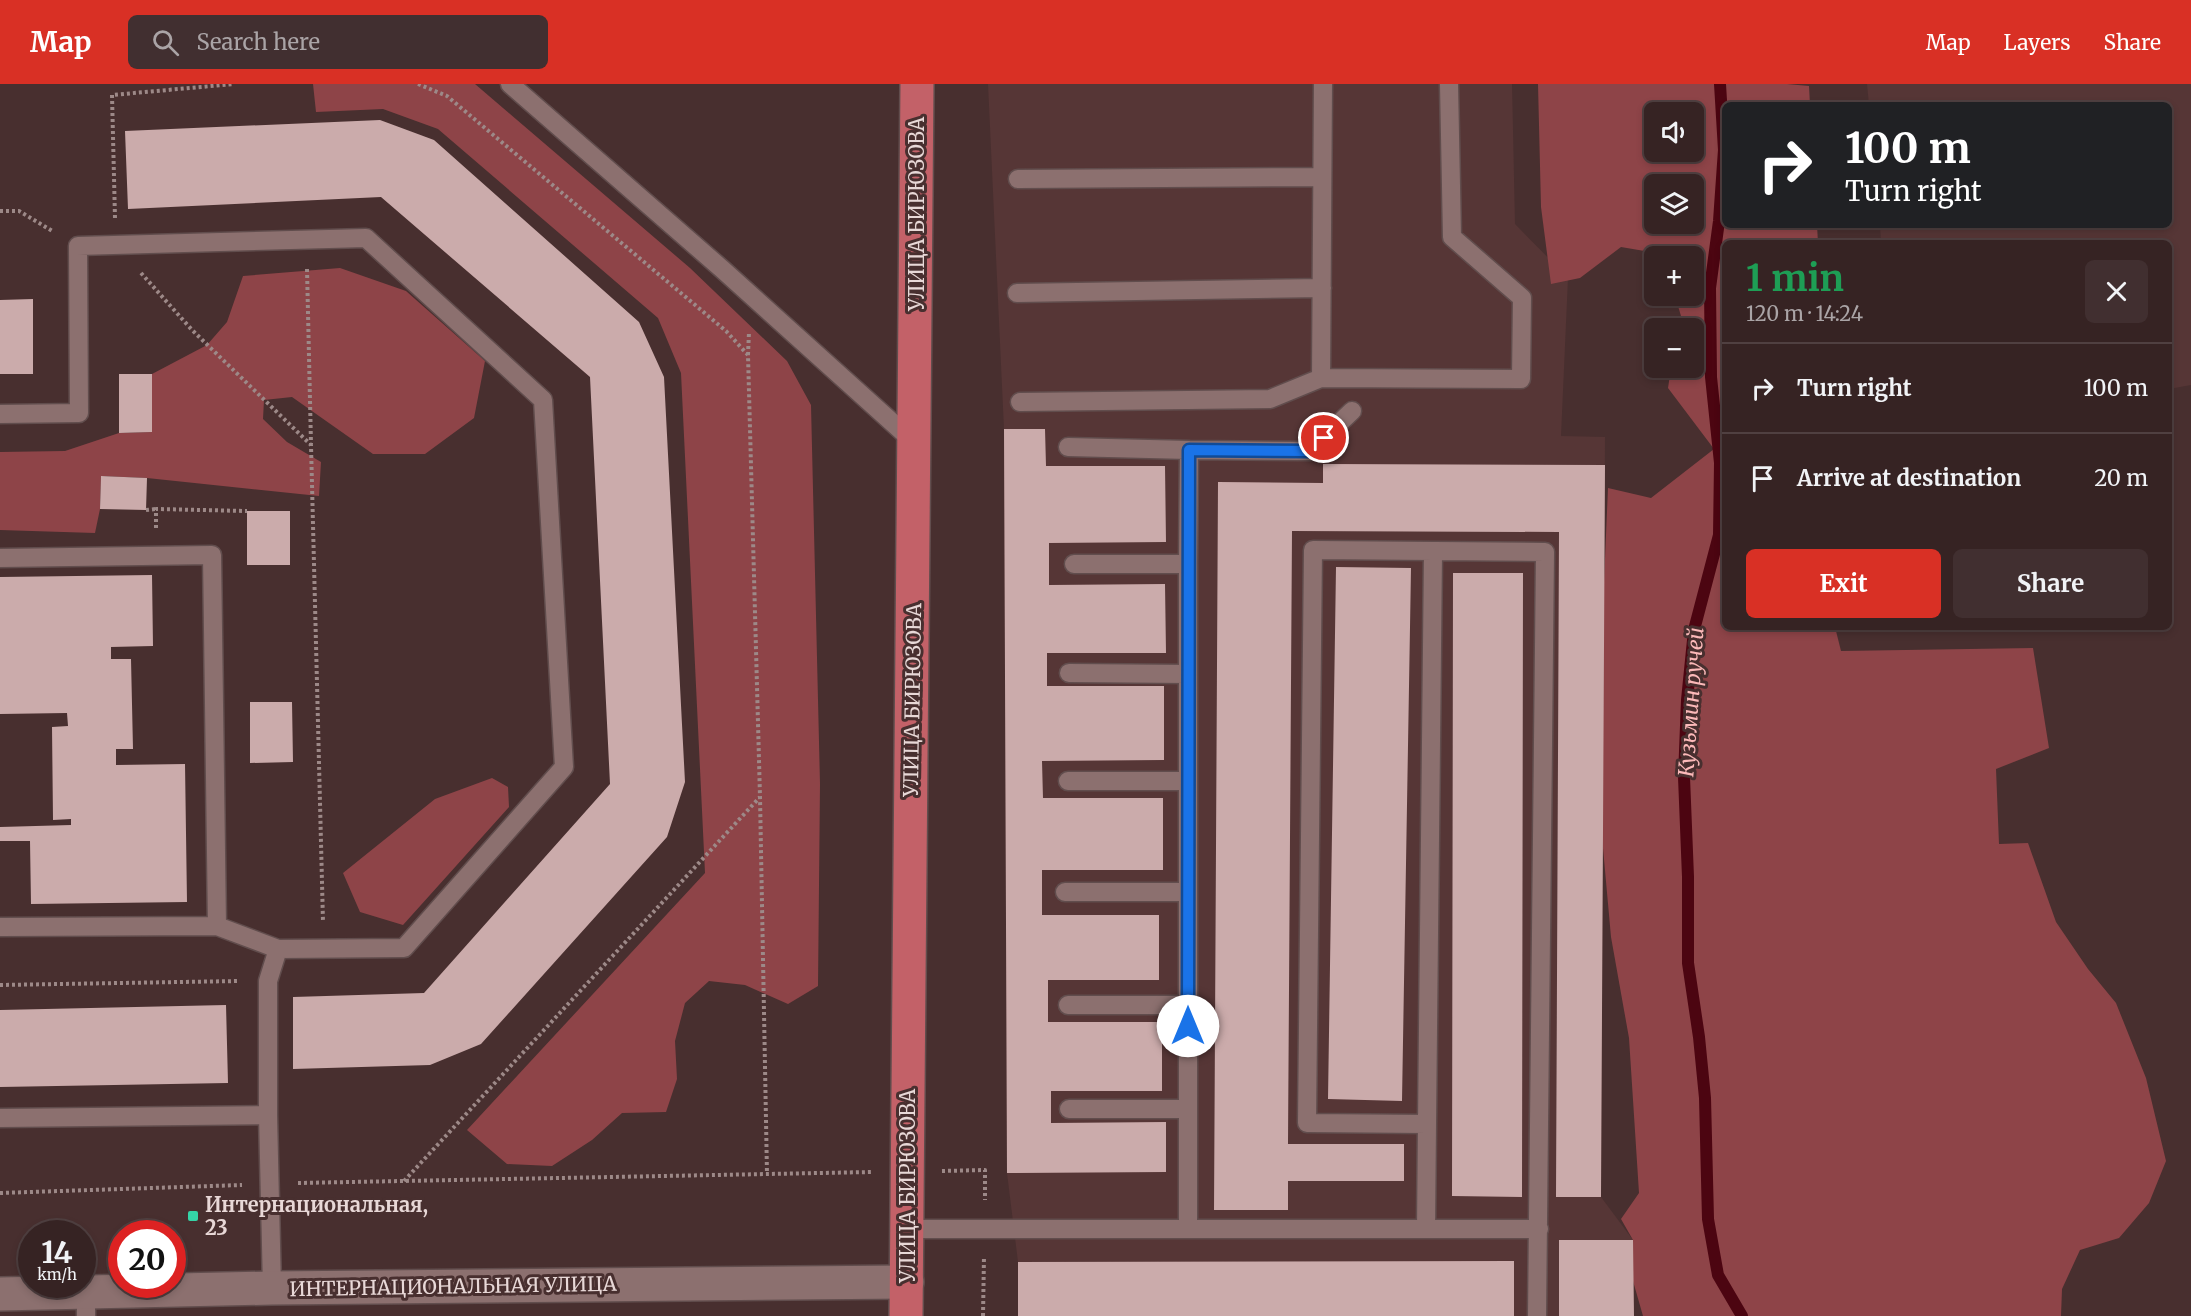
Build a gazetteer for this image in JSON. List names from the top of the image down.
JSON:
{
  "streets": {
    "main road": ["УЛИЦА БИРЮЗОВА", "ИНТЕРНАЦИОНАЛЬНАЯ УЛИЦА"]
  },
  "crossings": [
    ["УЛИЦА БИРЮЗОВА", "ИНТЕРНАЦИОНАЛЬНАЯ УЛИЦА"]
  ],
  "water": ["Кузьмин ручей"],
  "places": {
    "transit": ["Интернациональная, 23"]
  },
  "page": {
    "header": "Map",
    "search": "Search here",
    "nav": ["Map", "Layers", "Share"],
    "map_buttons": ["+", "−"],
    "turn": ["100 m", "Turn right"],
    "heading": ["1 min", "120 m · 14:24"],
    "list": [
      {
        "name": "Turn right",
        "value": "100 m"
      },
      {
        "name": "Arrive at destination",
        "value": "20 m"
      }
    ],
    "buttons": ["Exit", "Share"],
    "speed": "14 km/h",
    "limit": "20"
  }
}
